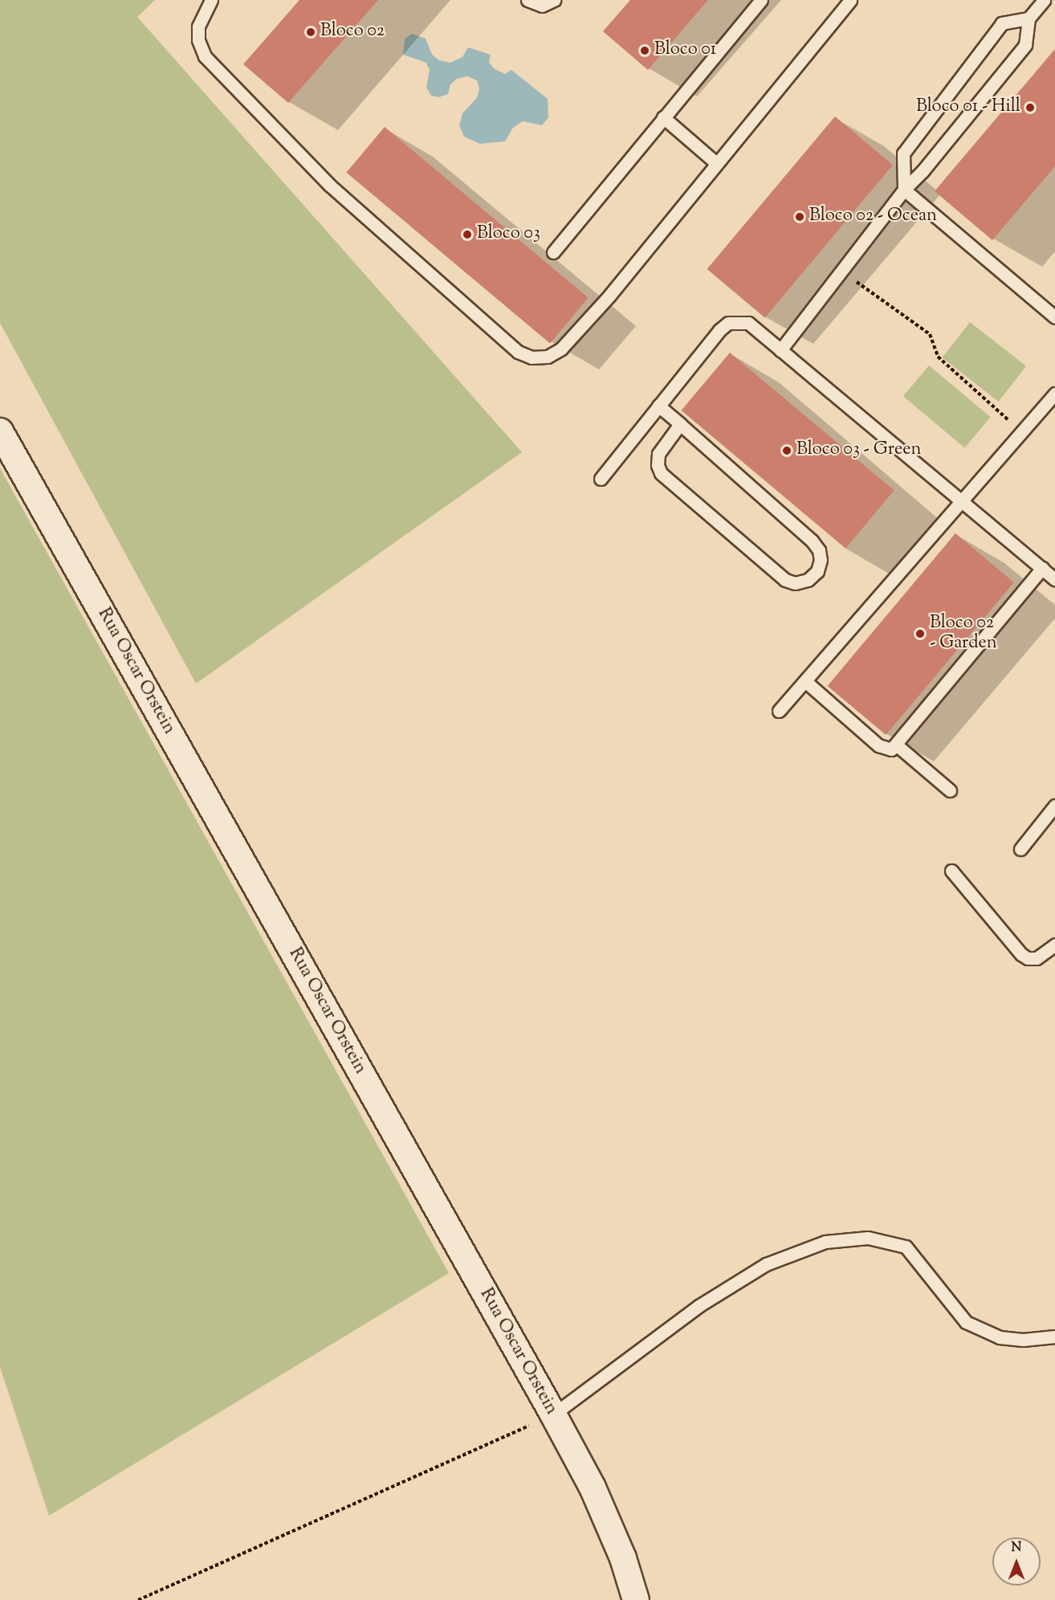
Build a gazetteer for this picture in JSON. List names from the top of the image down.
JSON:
{
  "streets": {
    "street": ["Rua Oscar Orstein"]
  },
  "places": [
    "Bloco 02",
    "Bloco 01",
    "Bloco 01 - Hill",
    "Bloco 02 - Ocean",
    "Bloco 03",
    "Bloco 03 - Green",
    "Bloco 02 - Garden"
  ],
  "north": "top"
}
